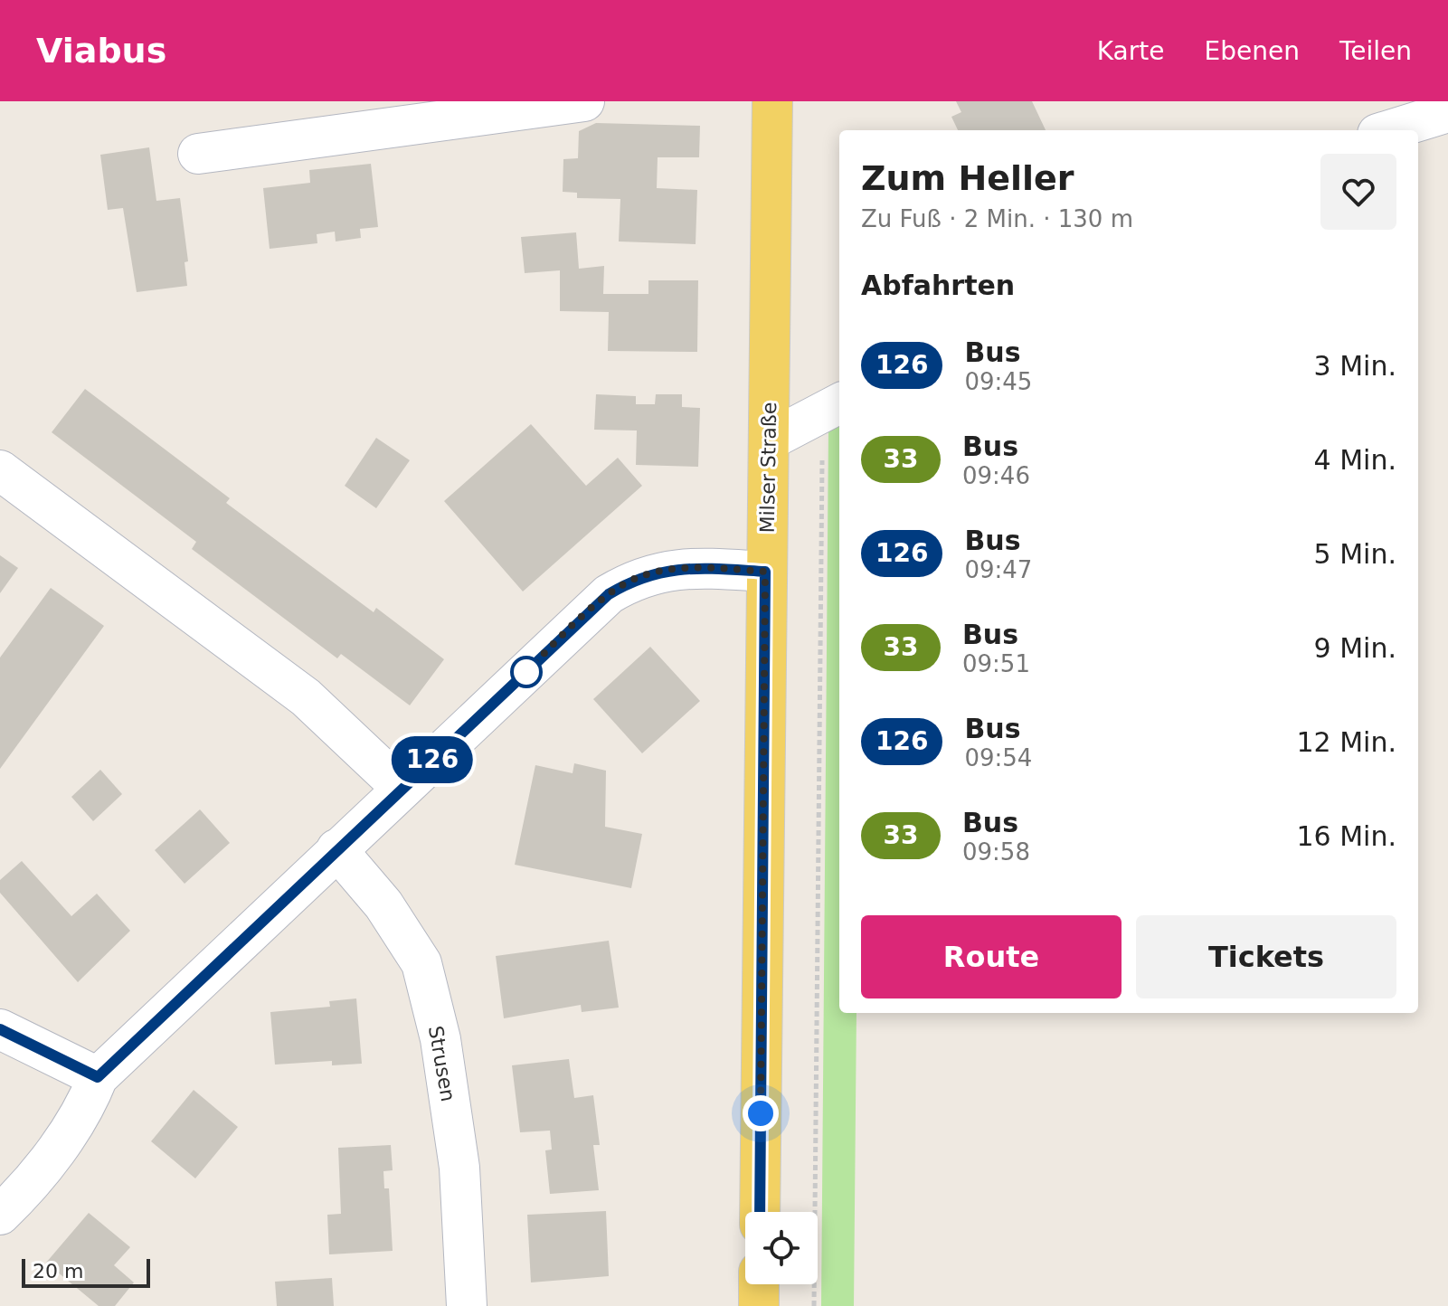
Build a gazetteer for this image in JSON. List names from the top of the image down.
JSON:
{
  "streets": {
    "main road": ["Milser Straße"],
    "street": ["Strusen"]
  },
  "lines": ["bus line 126"],
  "scale_bar": "20 m",
  "page": {
    "header": "Viabus",
    "nav": ["Karte", "Ebenen", "Teilen"],
    "on_map": "126",
    "heading": [
      ["Zum Heller", "Zu Fuß · 2 Min. · 130 m"],
      "Abfahrten"
    ],
    "list": [
      {
        "mark": "126",
        "name": "Bus",
        "note": "09:45",
        "value": "3 Min."
      },
      {
        "mark": "33",
        "name": "Bus",
        "note": "09:46",
        "value": "4 Min."
      },
      {
        "mark": "126",
        "name": "Bus",
        "note": "09:47",
        "value": "5 Min."
      },
      {
        "mark": "33",
        "name": "Bus",
        "note": "09:51",
        "value": "9 Min."
      },
      {
        "mark": "126",
        "name": "Bus",
        "note": "09:54",
        "value": "12 Min."
      },
      {
        "mark": "33",
        "name": "Bus",
        "note": "09:58",
        "value": "16 Min."
      }
    ],
    "buttons": ["Route", "Tickets"],
    "scale": "20 m"
  }
}
